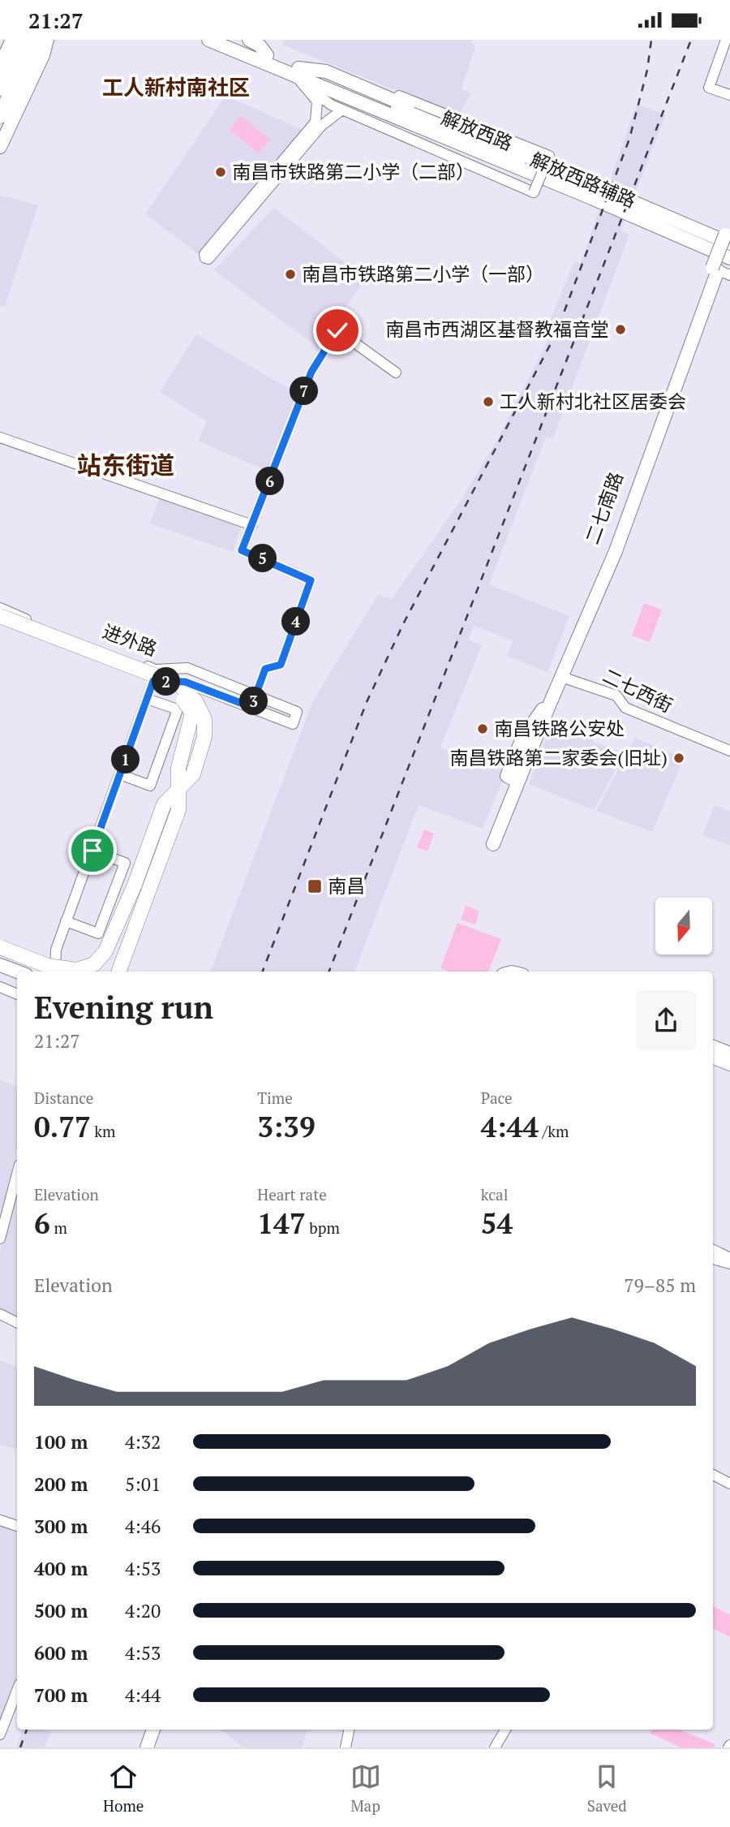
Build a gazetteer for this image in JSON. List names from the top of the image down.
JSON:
{
  "streets": {
    "main road": ["解放西路", "解放西路辅路", "二七南路"],
    "street": ["进外路", "二七西街"]
  },
  "crossings": [
    ["解放西路", "解放西路辅路"],
    ["解放西路辅路", "二七南路"],
    ["二七南路", "二七西街"]
  ],
  "districts": ["工人新村南社区", "站东街道"],
  "places": {
    "other": [
      "南昌市铁路第二小学（二部）",
      "南昌市铁路第二小学（一部）",
      "南昌市西湖区基督教福音堂",
      "工人新村北社区居委会",
      "南昌铁路公安处",
      "南昌铁路第二家委会(旧址)"
    ],
    "transit": ["南昌"]
  },
  "north": "bottom",
  "page": {
    "status": "21:27",
    "pins": [
      "7",
      "6",
      "5",
      "4",
      "2",
      "3",
      "1"
    ],
    "heading": ["Evening run", "21:27"],
    "stats": [
      ["Distance", "0.77 km"],
      ["Time", "3:39"],
      ["Pace", "4:44 /km"],
      ["Elevation", "6 m"],
      ["Heart rate", "147 bpm"],
      ["kcal", "54"]
    ],
    "chart": ["Elevation", "79–85 m"],
    "list": [
      {
        "name": "100 m",
        "note": "4:32"
      },
      {
        "name": "200 m",
        "note": "5:01"
      },
      {
        "name": "300 m",
        "note": "4:46"
      },
      {
        "name": "400 m",
        "note": "4:53"
      },
      {
        "name": "500 m",
        "note": "4:20"
      },
      {
        "name": "600 m",
        "note": "4:53"
      },
      {
        "name": "700 m",
        "note": "4:44"
      }
    ],
    "tabs": ["Home", "Map", "Saved"]
  }
}
